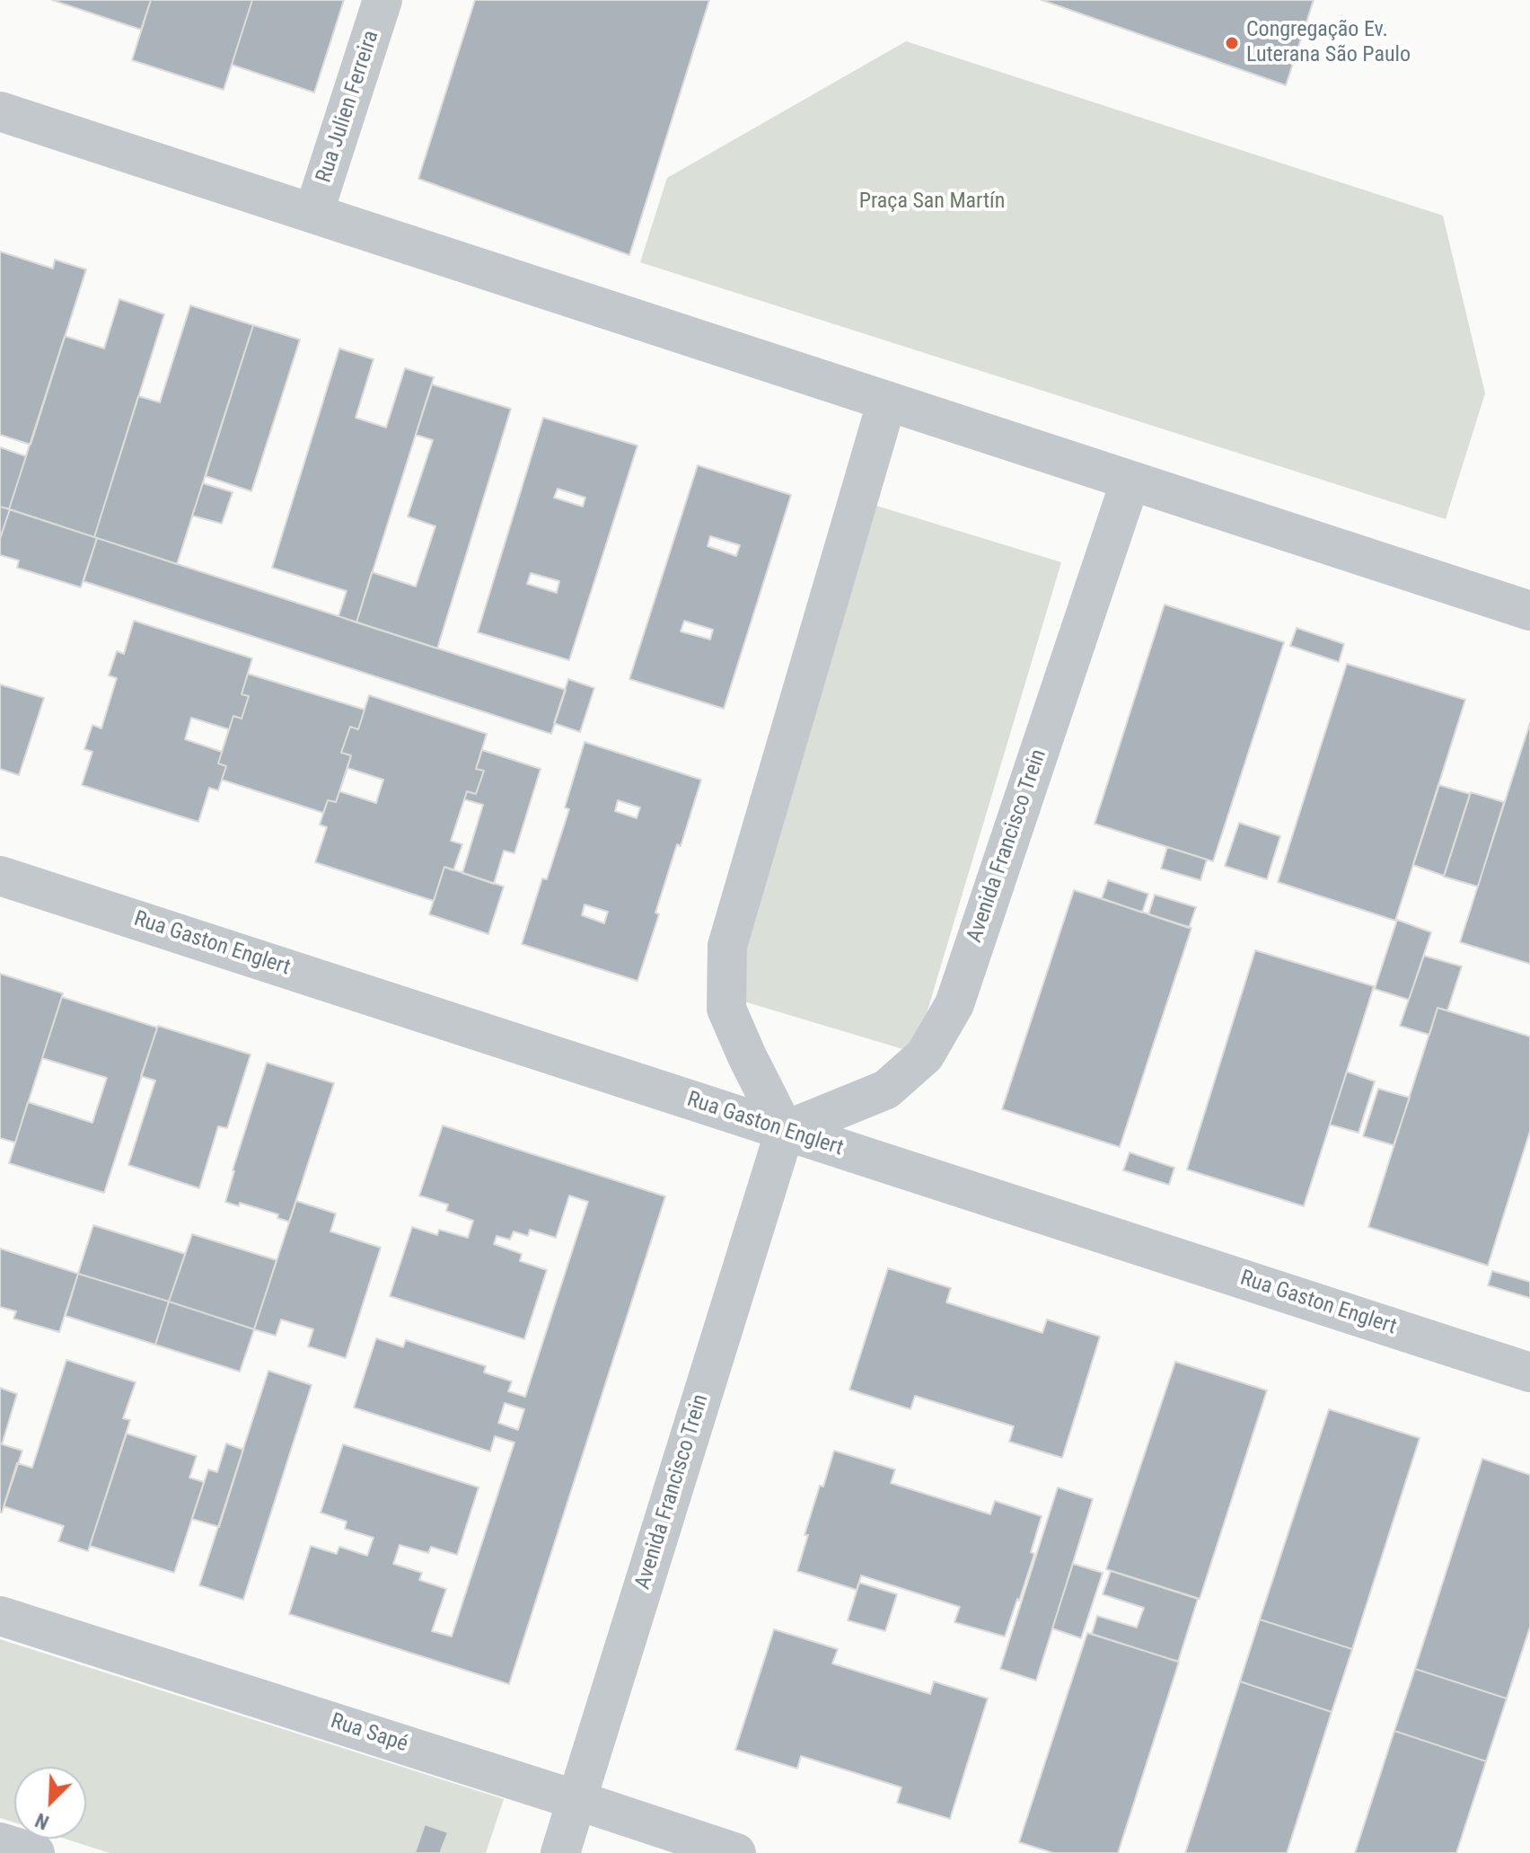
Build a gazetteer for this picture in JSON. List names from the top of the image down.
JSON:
{
  "streets": {
    "street": [
      "Rua Julien Ferreira",
      "Avenida Francisco Trein",
      "Rua Gaston Englert",
      "Rua Sapé"
    ]
  },
  "crossings": [
    ["Avenida Francisco Trein", "Rua Gaston Englert"],
    ["Avenida Francisco Trein", "Rua Sapé"]
  ],
  "parks": ["Praça San Martín"],
  "places": ["Congregação Ev. Luterana São Paulo"],
  "north": "bottom left"
}
